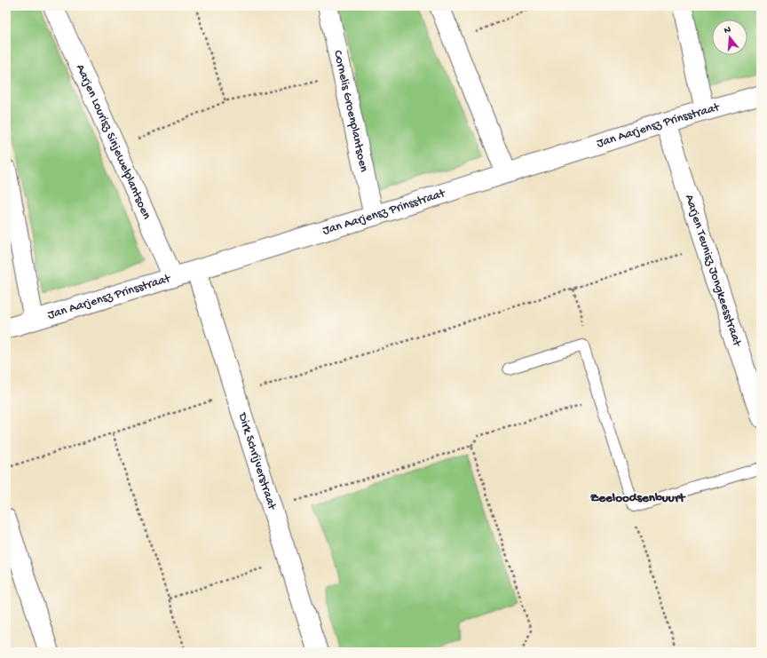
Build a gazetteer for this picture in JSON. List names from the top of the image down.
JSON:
{
  "streets": {
    "street": [
      "Cornelis Groenplantsoen",
      "Jan Aarjensz Prinsstraat",
      "Aarjen Lourisz Sinjewelplantsoen",
      "Aarjen Teunisz Jongkeesstraat",
      "Dirk Schrijverstraat"
    ]
  },
  "crossings": [
    ["Cornelis Groenplantsoen", "Jan Aarjensz Prinsstraat"],
    ["Jan Aarjensz Prinsstraat", "Aarjen Lourisz Sinjewelplantsoen"],
    ["Jan Aarjensz Prinsstraat", "Aarjen Teunisz Jongkeesstraat"],
    ["Jan Aarjensz Prinsstraat", "Dirk Schrijverstraat"]
  ],
  "districts": ["Zeeloodsenbuurt"],
  "north": "top"
}
